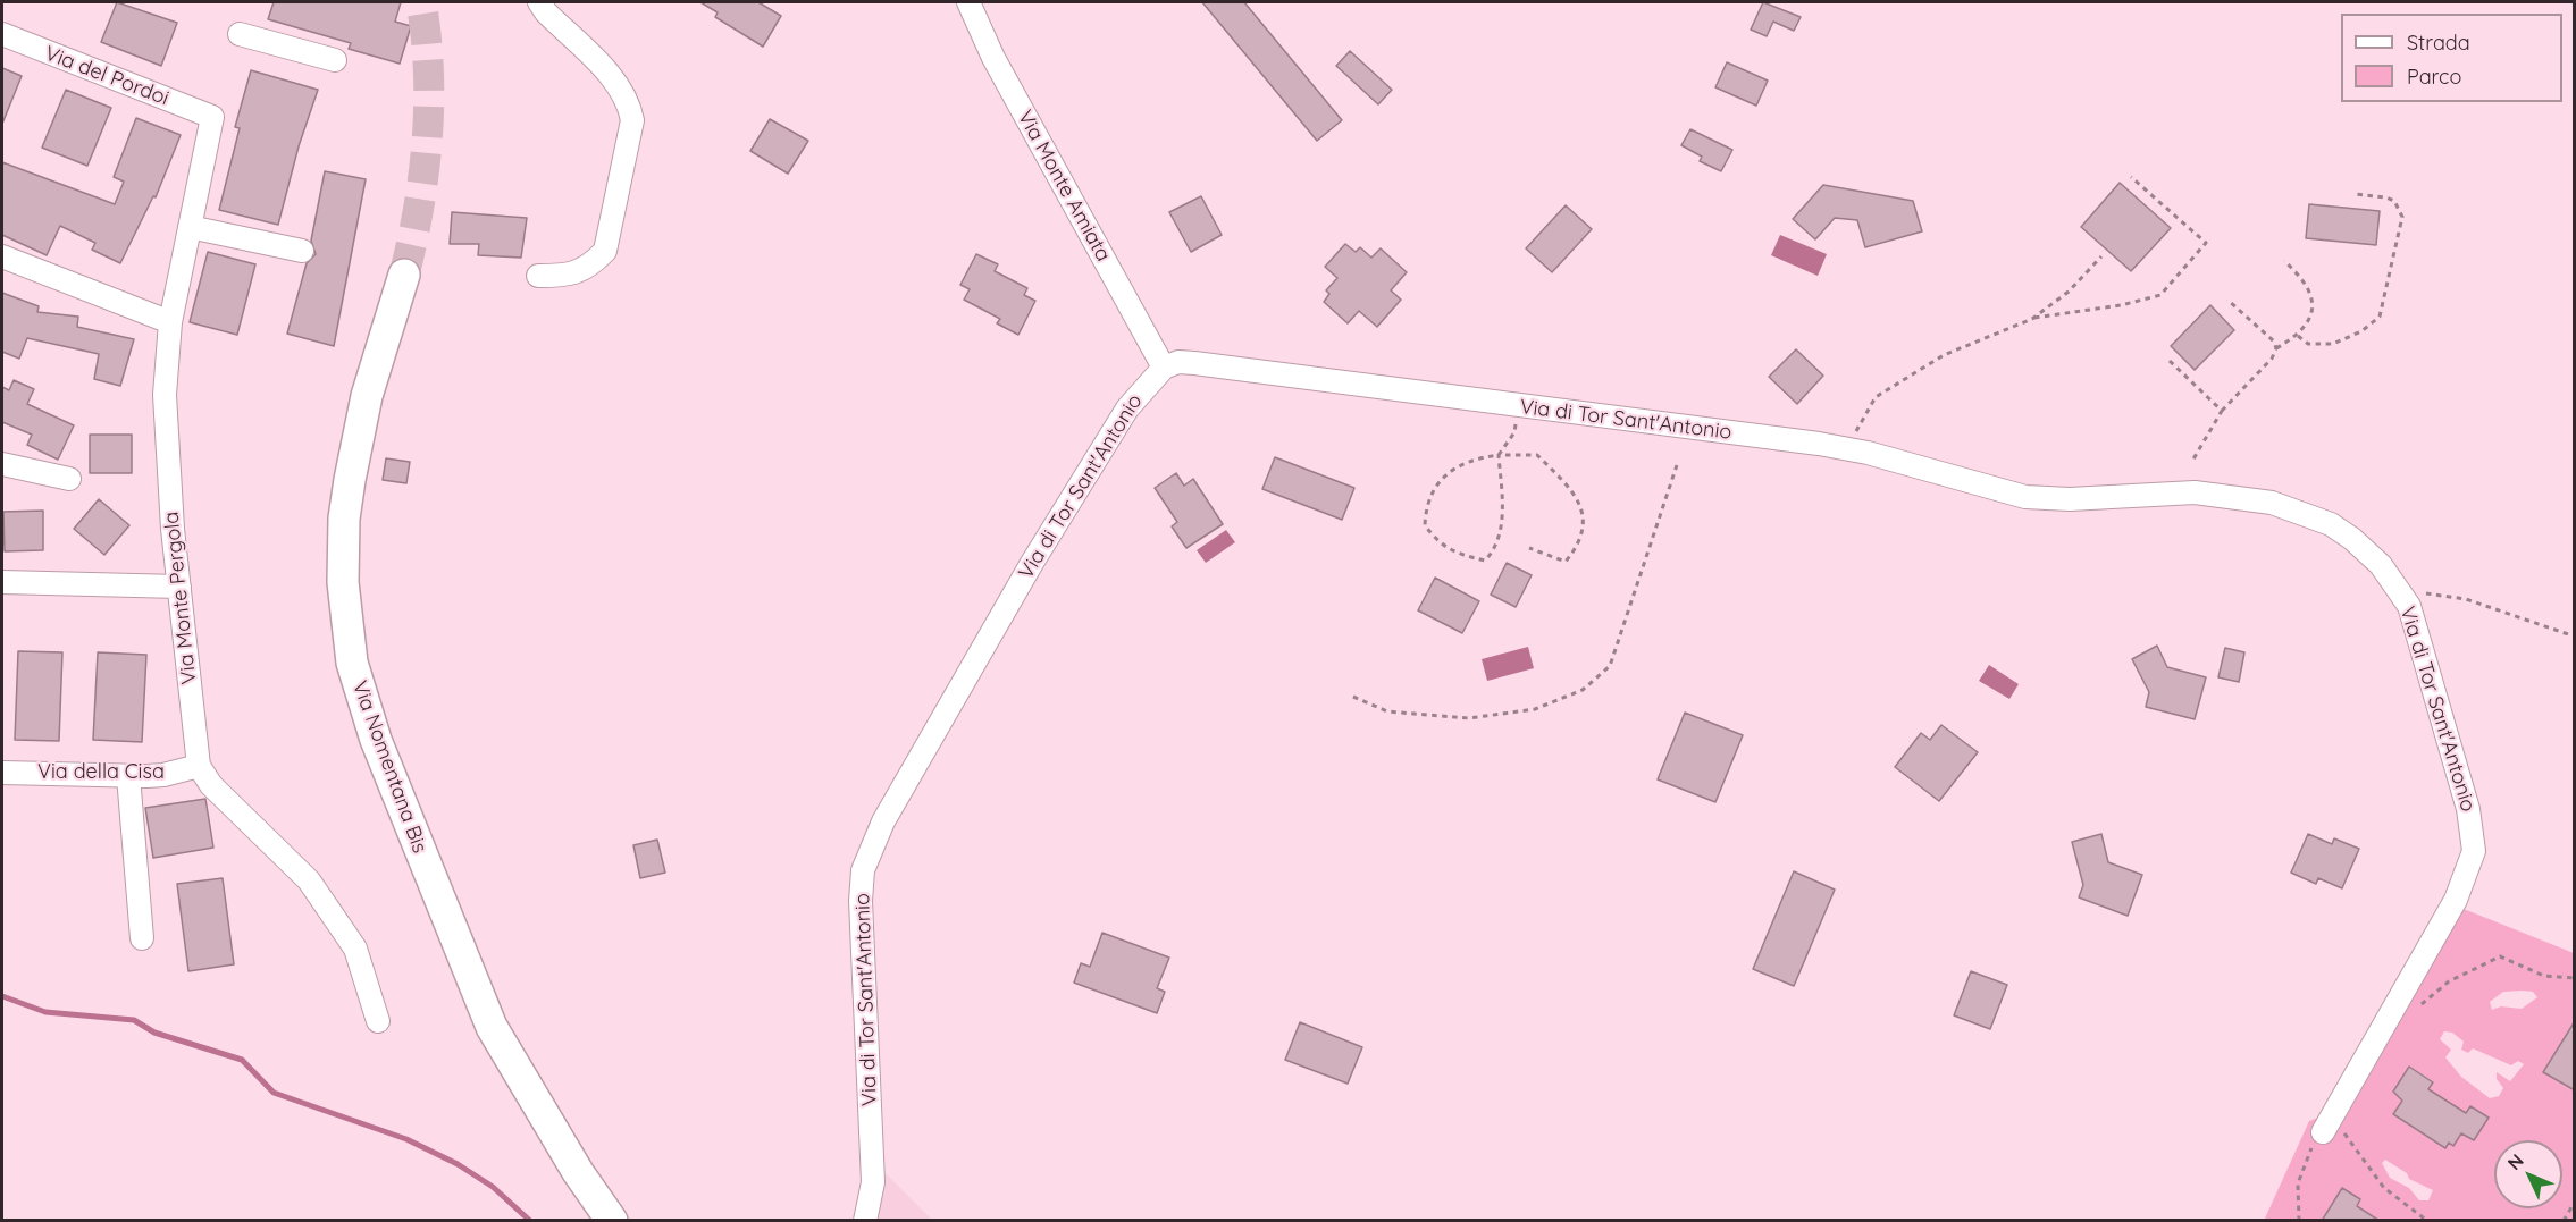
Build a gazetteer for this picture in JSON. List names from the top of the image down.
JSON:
{
  "streets": {
    "main road": ["Via Nomentana Bis"],
    "street": [
      "Via del Pordoi",
      "Via Monte Amiata",
      "Via di Tor Sant'Antonio",
      "Via Monte Pergola",
      "Via della Cisa"
    ]
  },
  "crossings": [
    ["Via del Pordoi", "Via Monte Pergola"],
    ["Via Monte Amiata", "Via di Tor Sant'Antonio"],
    ["Via Monte Pergola", "Via della Cisa"]
  ],
  "legend": ["Strada", "Parco"],
  "north": "top left"
}
